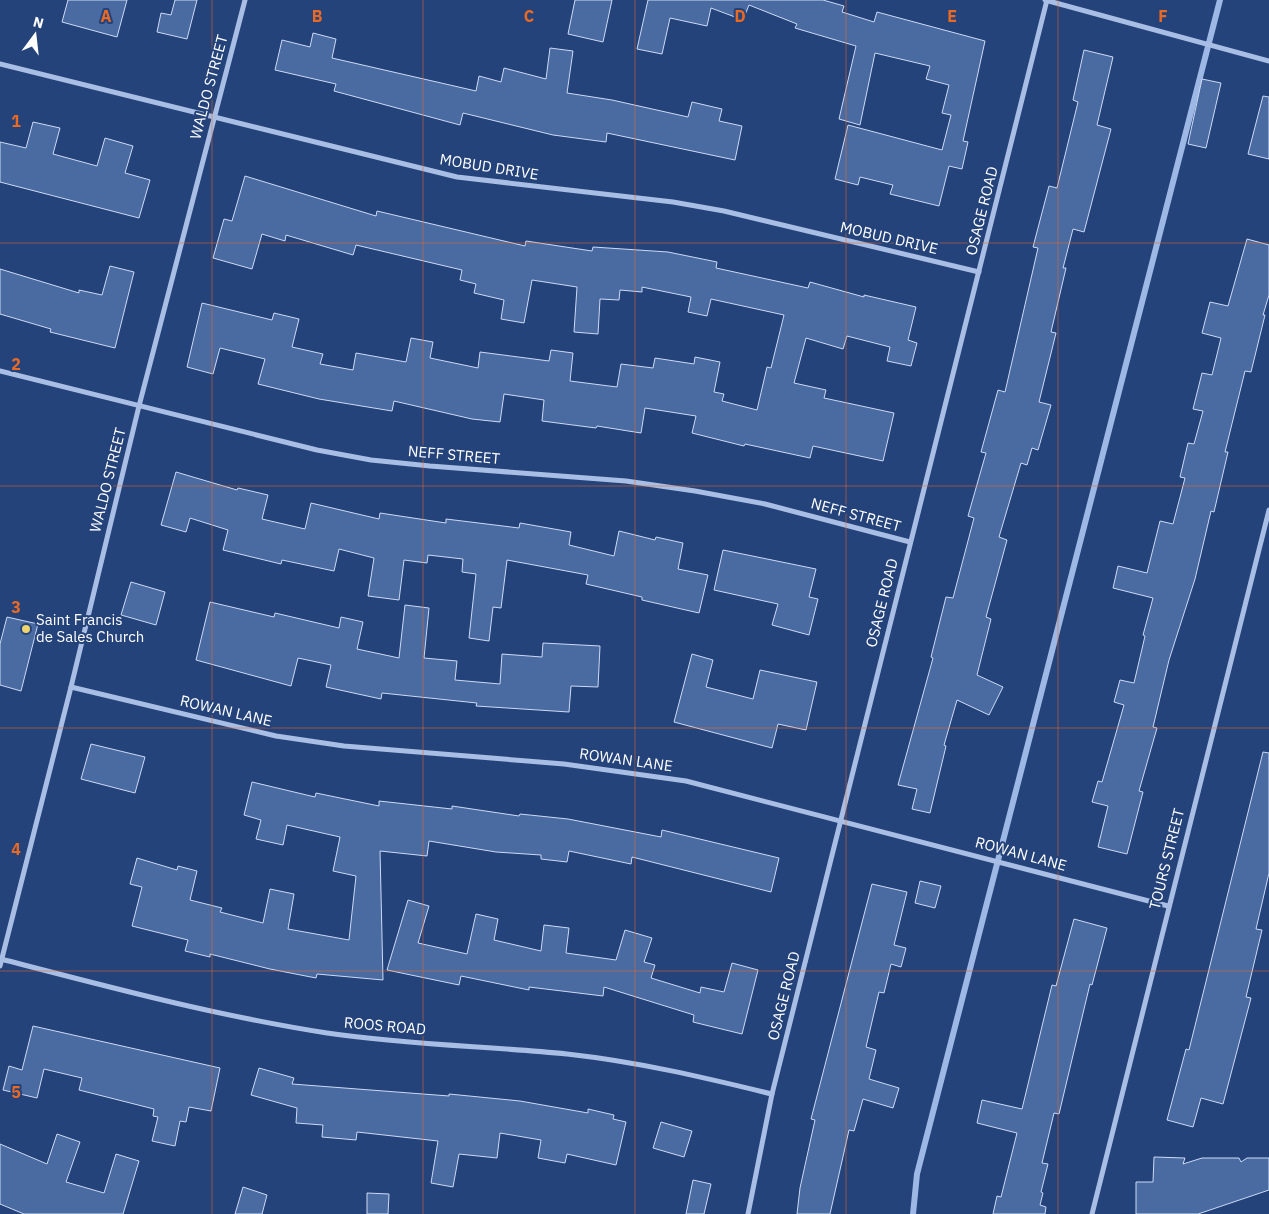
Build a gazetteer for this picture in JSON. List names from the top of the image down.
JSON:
{
  "streets": {
    "street": [
      "WALDO STREET",
      "MOBUD DRIVE",
      "OSAGE ROAD",
      "NEFF STREET",
      "ROWAN LANE",
      "TOURS STREET",
      "ROOS ROAD"
    ]
  },
  "crossings": [
    ["WALDO STREET", "MOBUD DRIVE"],
    ["WALDO STREET", "NEFF STREET"],
    ["WALDO STREET", "ROWAN LANE"],
    ["WALDO STREET", "ROOS ROAD"],
    ["MOBUD DRIVE", "OSAGE ROAD"],
    ["OSAGE ROAD", "NEFF STREET"],
    ["OSAGE ROAD", "ROWAN LANE"],
    ["OSAGE ROAD", "ROOS ROAD"],
    ["ROWAN LANE", "TOURS STREET"]
  ],
  "places": ["Saint Francis de Sales Church"],
  "north": "top",
  "grid": {
    "columns": [
      "A",
      "B",
      "C",
      "D",
      "E",
      "F"
    ],
    "rows": [
      "1",
      "2",
      "3",
      "4",
      "5"
    ]
  }
}
